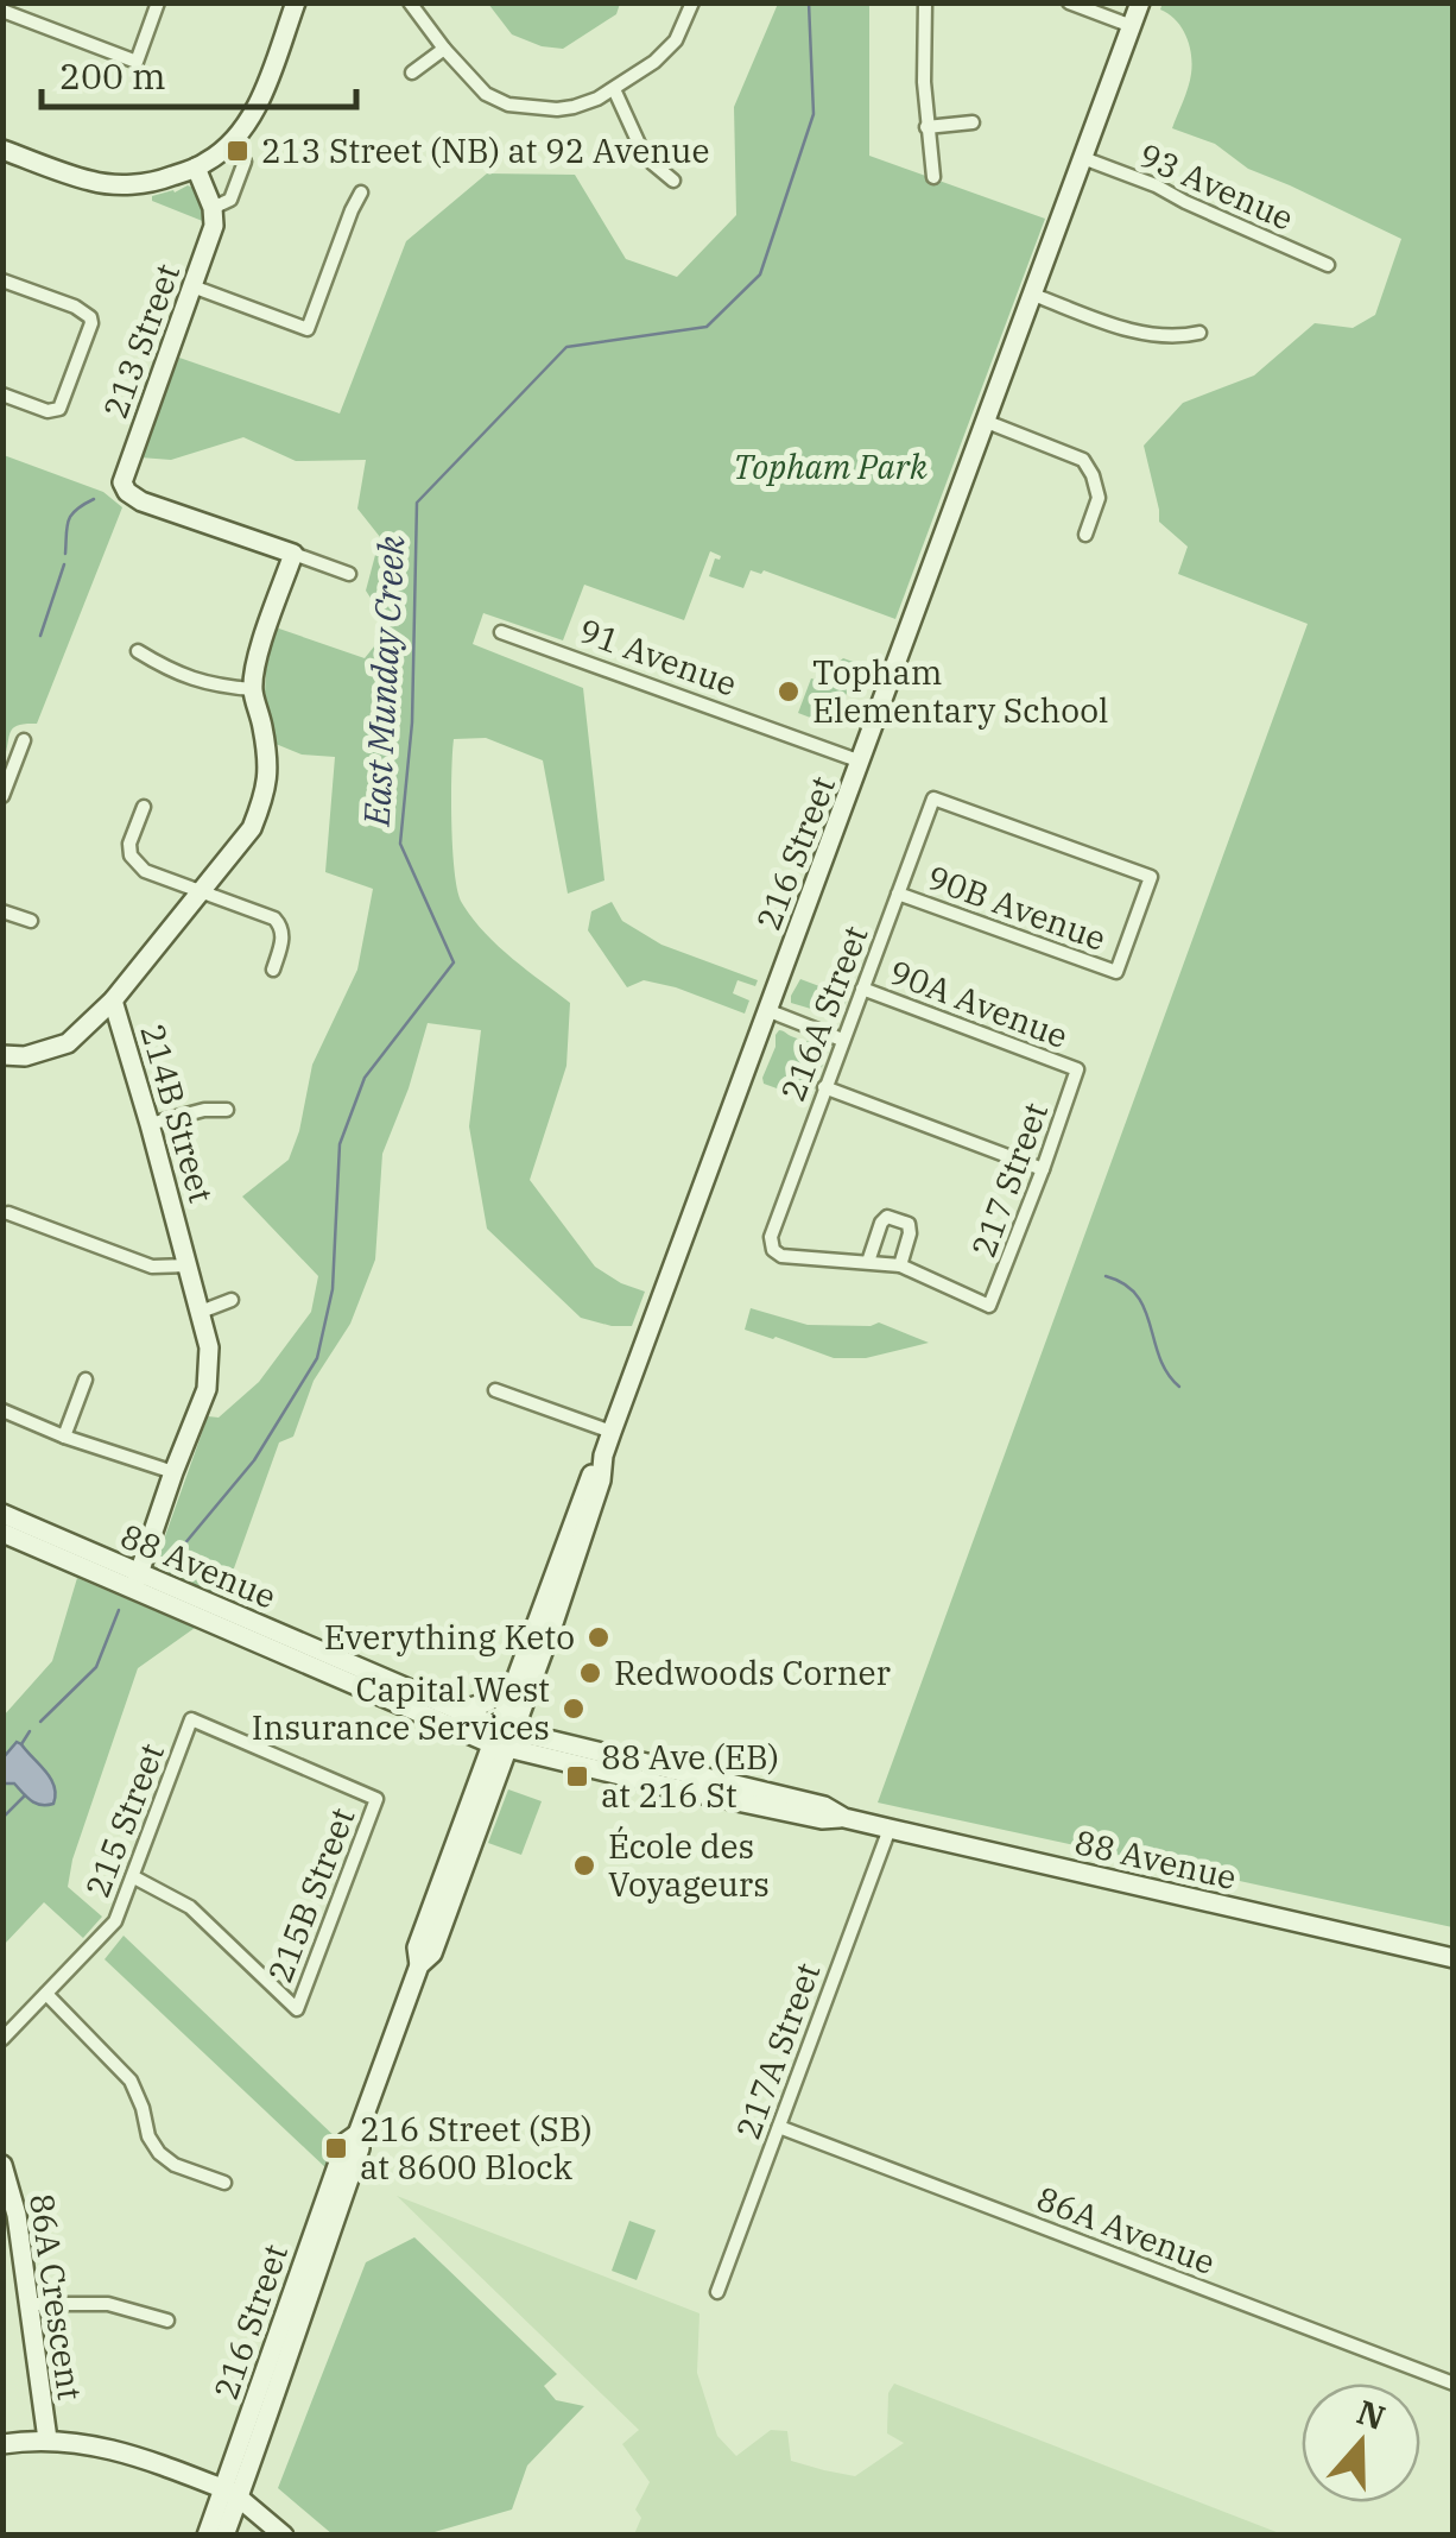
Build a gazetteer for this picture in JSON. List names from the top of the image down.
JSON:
{
  "streets": {
    "main road": [
      "213 Street",
      "216 Street",
      "214B Street",
      "88 Avenue",
      "86A Crescent"
    ],
    "street": [
      "93 Avenue",
      "91 Avenue",
      "90B Avenue",
      "90A Avenue",
      "216A Street",
      "217 Street",
      "215 Street",
      "215B Street",
      "217A Street",
      "86A Avenue"
    ]
  },
  "crossings": [
    ["93 Avenue", "216 Street"],
    ["213 Street", "214B Street"],
    ["91 Avenue", "216 Street"],
    ["216 Street", "88 Avenue"],
    ["90B Avenue", "216A Street"],
    ["90A Avenue", "216A Street"],
    ["90A Avenue", "217 Street"],
    ["214B Street", "88 Avenue"],
    ["88 Avenue", "217A Street"],
    ["215 Street", "215B Street"],
    ["217A Street", "86A Avenue"]
  ],
  "water": ["East Munday Creek"],
  "parks": ["Topham Park"],
  "places": {
    "transit": ["213 Street (NB) at 92 Avenue", "88 Ave (EB) at 216 St", "216 Street (SB) at 8600 Block"],
    "other": [
      "Topham Elementary School",
      "Everything Keto",
      "Redwoods Corner",
      "Capital West Insurance Services",
      "École des Voyageurs"
    ]
  },
  "scale_bar": "200 m",
  "north": "top"
}
